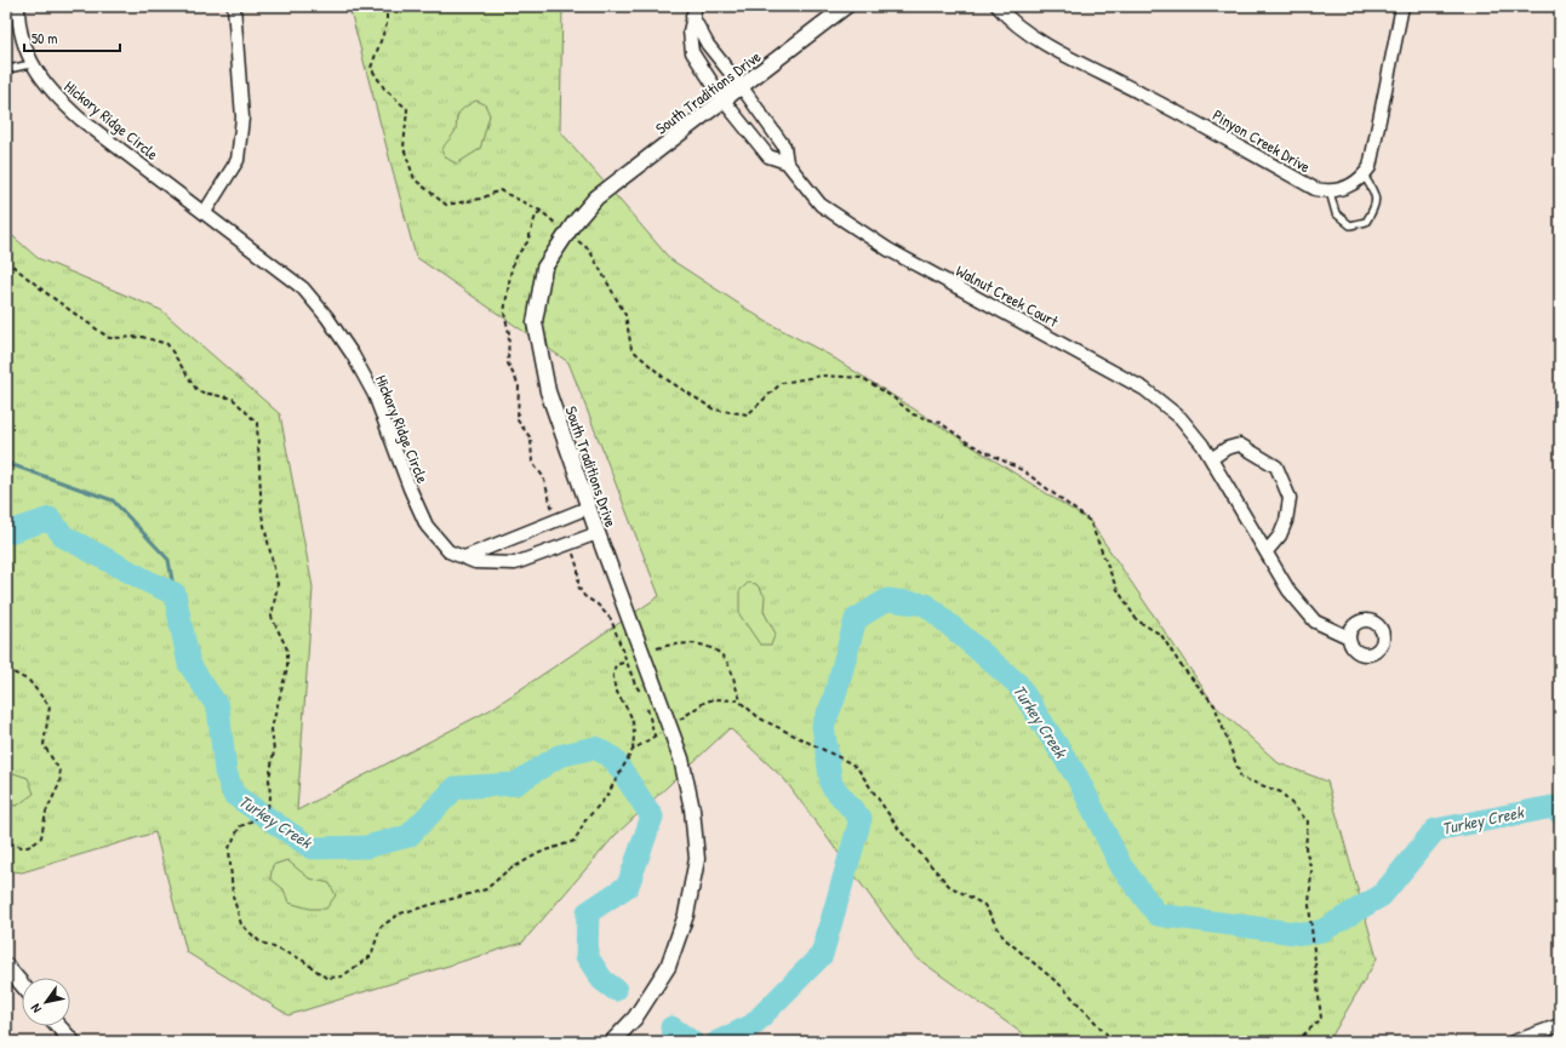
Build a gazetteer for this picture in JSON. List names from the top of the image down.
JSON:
{
  "streets": {
    "street": [
      "South Traditions Drive",
      "Hickory Ridge Circle",
      "Pinyon Creek Drive",
      "Walnut Creek Court"
    ]
  },
  "crossings": [
    ["South Traditions Drive", "Hickory Ridge Circle"],
    ["South Traditions Drive", "Walnut Creek Court"]
  ],
  "water": ["Turkey Creek"],
  "scale_bar": "50 m",
  "north": "bottom left"
}
